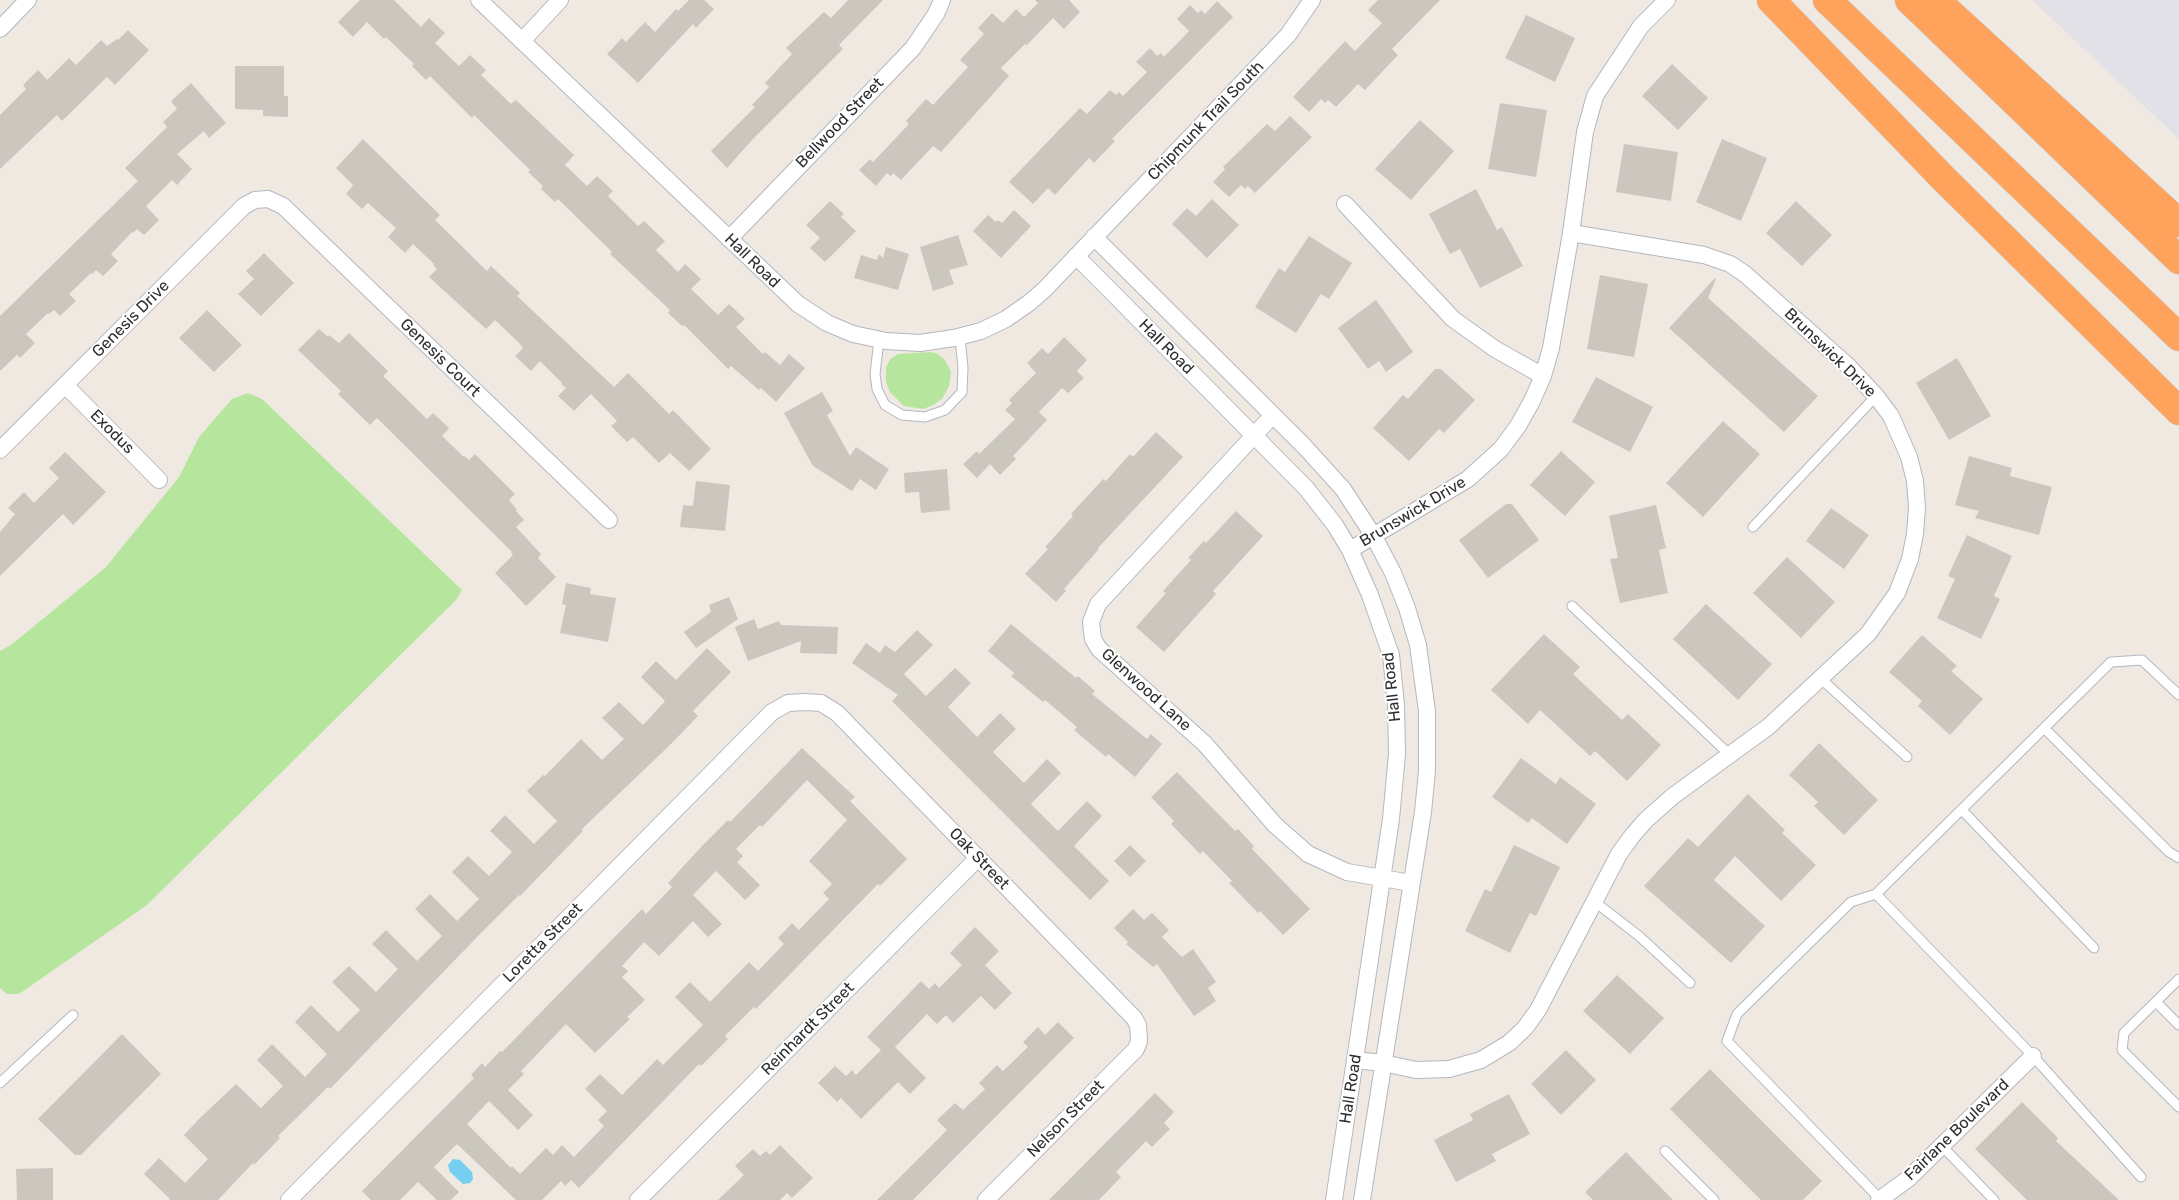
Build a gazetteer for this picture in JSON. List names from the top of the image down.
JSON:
{
  "streets": {
    "street": [
      "Chipmunk Trail South",
      "Bellwood Street",
      "Hall Road",
      "Genesis Drive",
      "Brunswick Drive",
      "Genesis Court",
      "Exodus",
      "Glenwood Lane",
      "Oak Street",
      "Loretta Street",
      "Reinhardt Street",
      "Nelson Street",
      "Fairlane Boulevard"
    ]
  },
  "crossings": [
    ["Chipmunk Trail South", "Hall Road"],
    ["Bellwood Street", "Hall Road"],
    ["Hall Road", "Brunswick Drive"],
    ["Hall Road", "Glenwood Lane"],
    ["Genesis Drive", "Genesis Court"],
    ["Genesis Drive", "Exodus"],
    ["Oak Street", "Loretta Street"],
    ["Oak Street", "Reinhardt Street"],
    ["Oak Street", "Nelson Street"]
  ]
}
